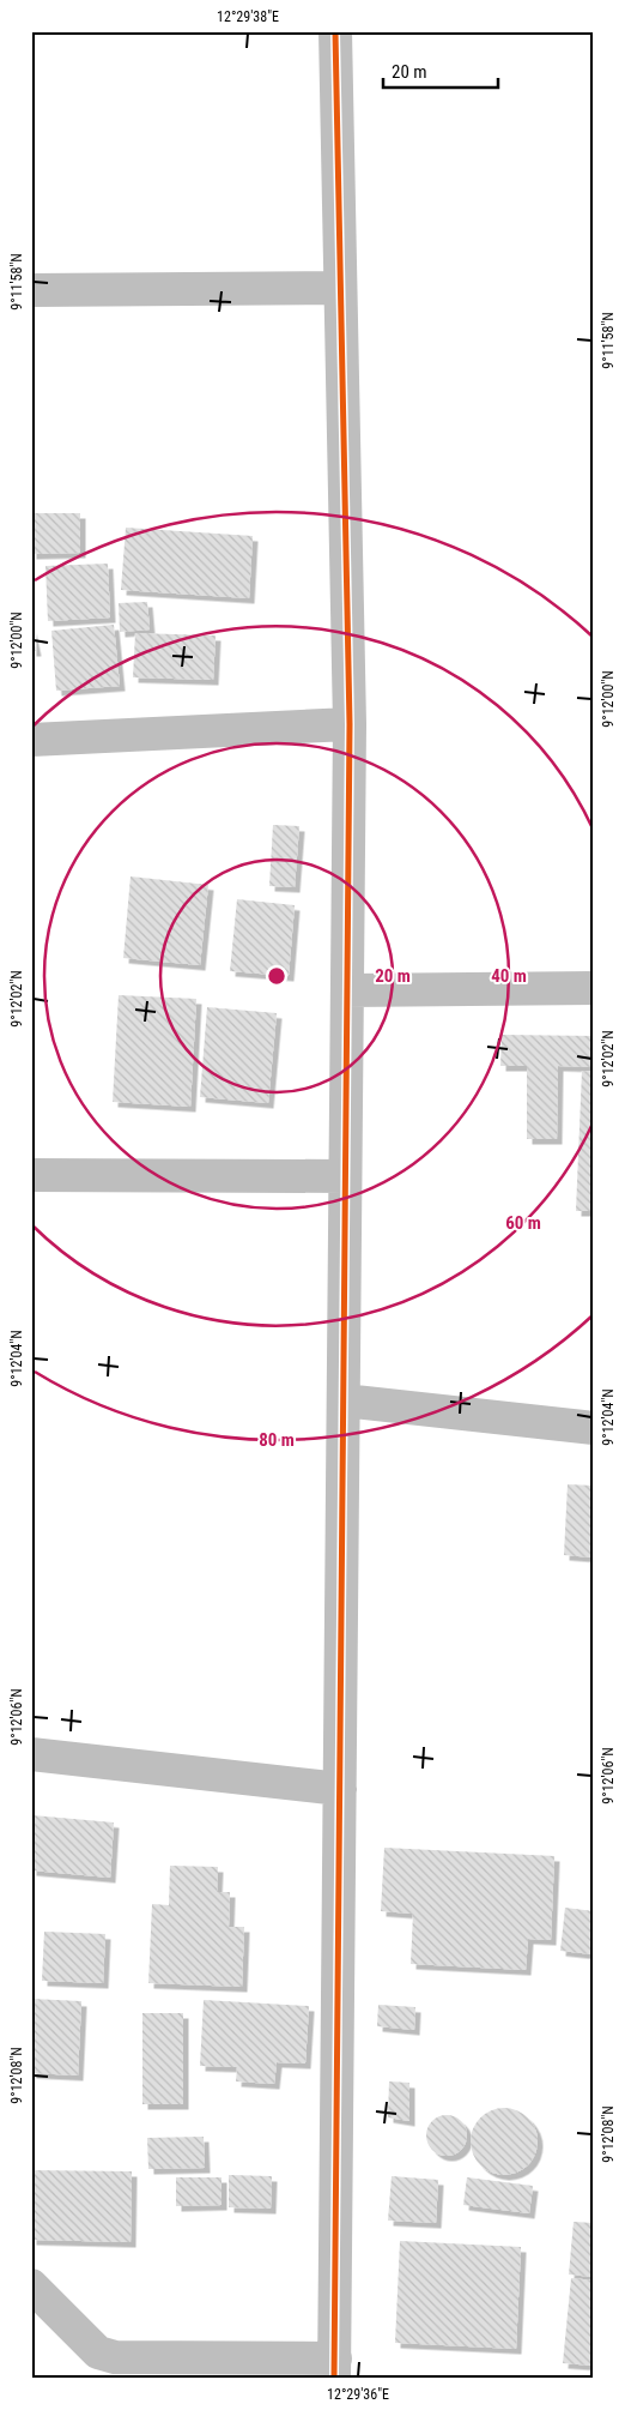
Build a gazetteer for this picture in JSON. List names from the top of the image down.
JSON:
{
  "scale_bar": "20 m",
  "coordinates": [
    "12°29'38\"E",
    "9°11'58\"N",
    "9°12'00\"N",
    "9°12'02\"N",
    "9°12'04\"N",
    "9°12'06\"N",
    "9°12'08\"N",
    "12°29'36\"E"
  ],
  "rings": [
    "20 m",
    "40 m",
    "60 m",
    "80 m"
  ]
}
